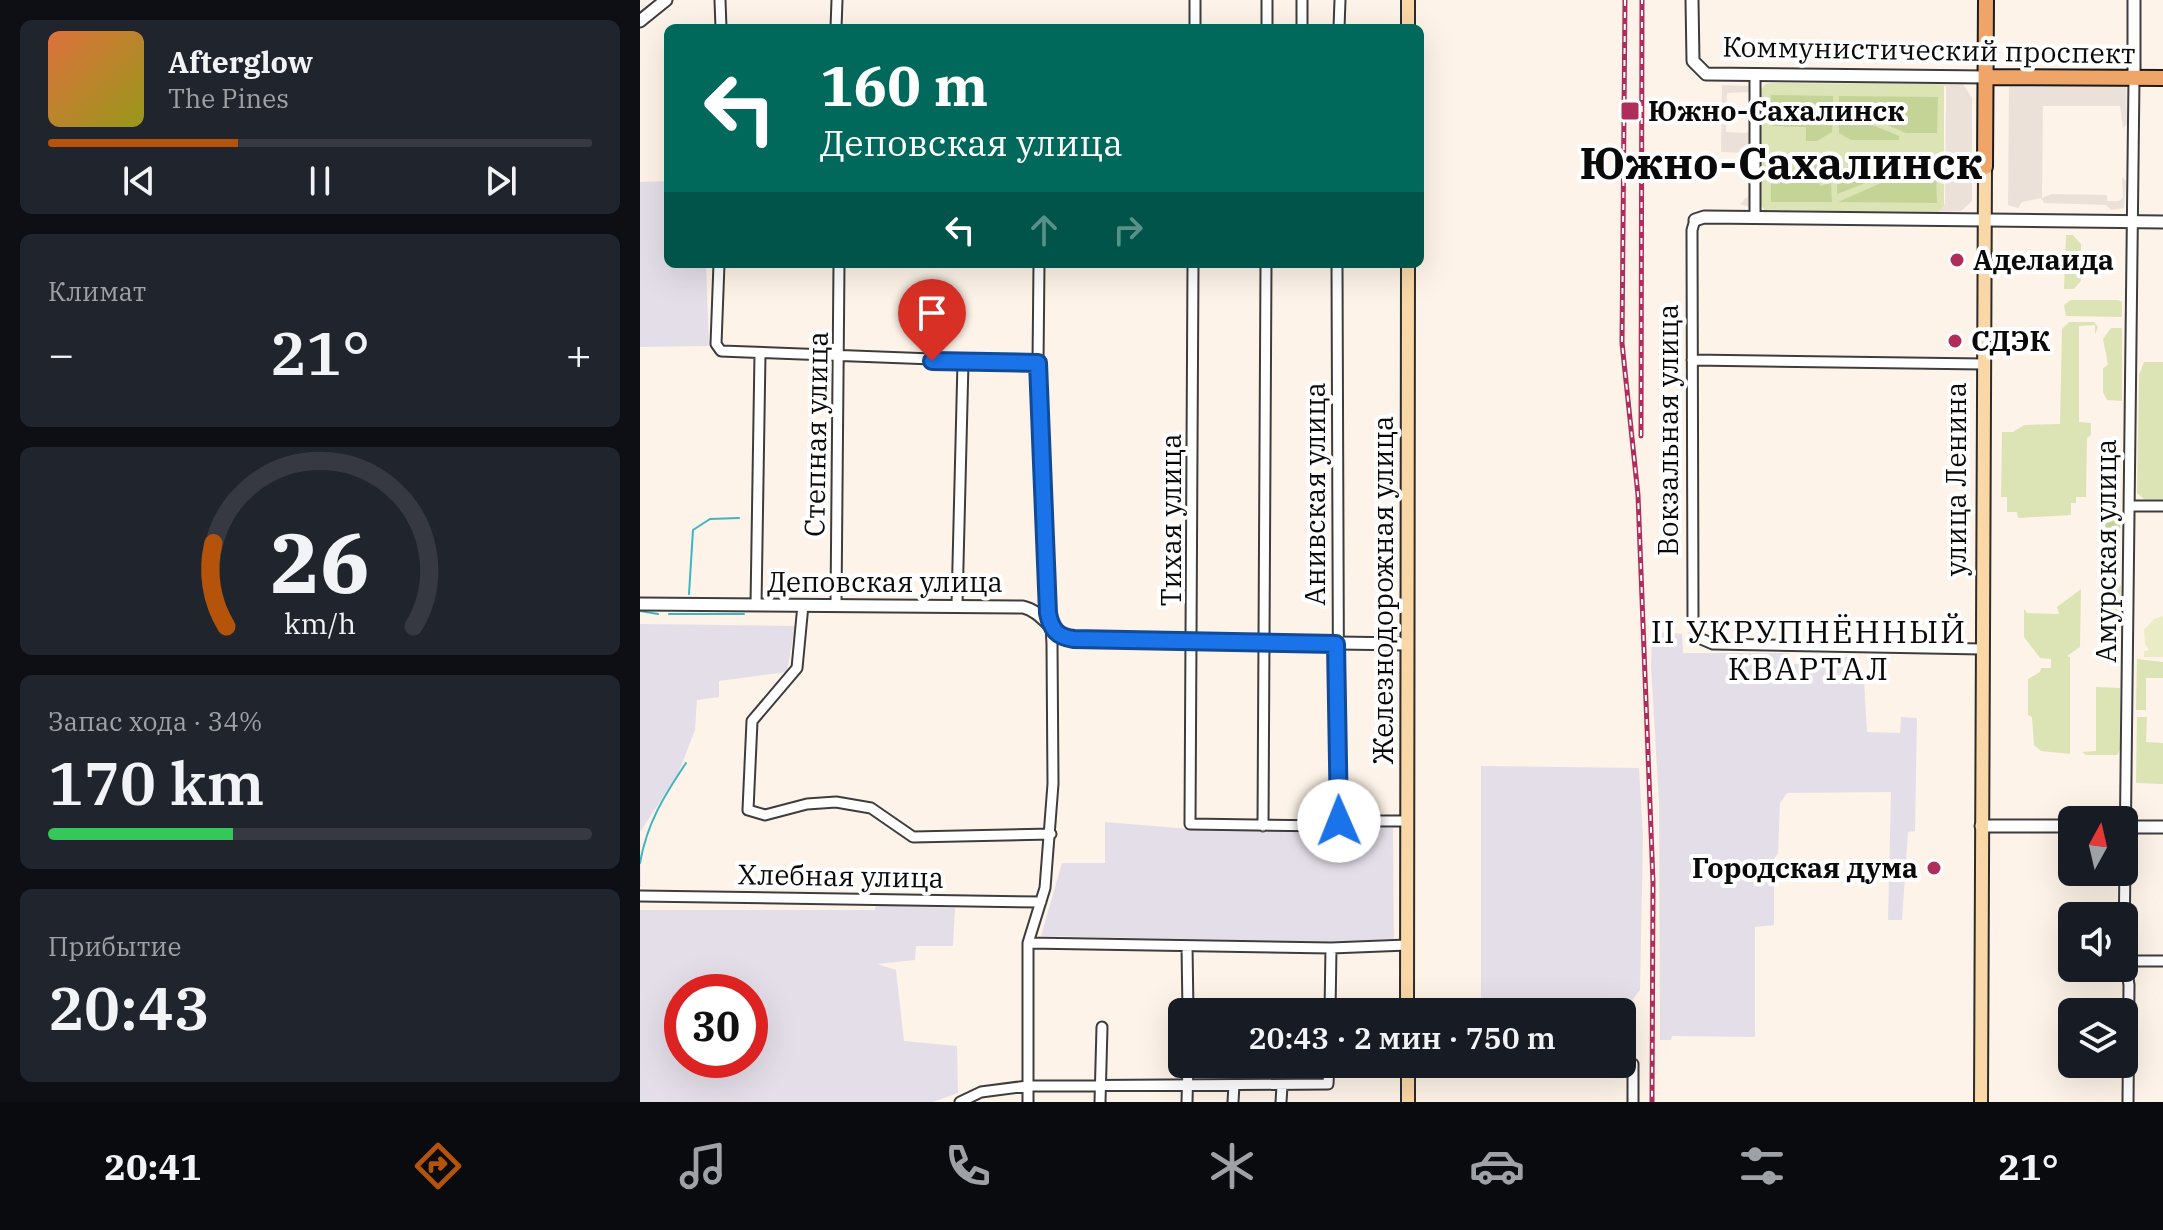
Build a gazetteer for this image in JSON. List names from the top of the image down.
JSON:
{
  "streets": {
    "main road": ["Коммунистический проспект", "улица Ленина", "Железнодорожная улица"],
    "street": [
      "Вокзальная улица",
      "Степная улица",
      "Анивская улица",
      "Тихая улица",
      "Амурская улица",
      "Деповская улица",
      "Хлебная улица"
    ]
  },
  "crossings": [
    ["Коммунистический проспект", "улица Ленина"],
    ["Коммунистический проспект", "Амурская улица"],
    ["Вокзальная улица", "улица Ленина"],
    ["Степная улица", "Деповская улица"],
    ["Анивская улица", "Деповская улица"],
    ["Тихая улица", "Деповская улица"],
    ["Деповская улица", "Железнодорожная улица"]
  ],
  "districts": ["Южно-Сахалинск", "II УКРУПНЁННЫЙ КВАРТАЛ"],
  "places": {
    "transit": ["Южно-Сахалинск"],
    "other": ["Аделаида", "СДЭК", "Городская дума"]
  },
  "north": "top",
  "page": {
    "turn": ["160 m", "Деповская улица"],
    "song": ["Afterglow", "The Pines"],
    "tile": [
      "Климат",
      ["Запас хода · 34%", "170 km"],
      ["Прибытие", "20:43"]
    ],
    "heat": ["−", "21°", "+"],
    "limit": "30",
    "trip": "20:43 · 2 мин · 750 m",
    "tabs": ["20:41", "21°"],
    "gauge": ["26", "km/h"]
  }
}
